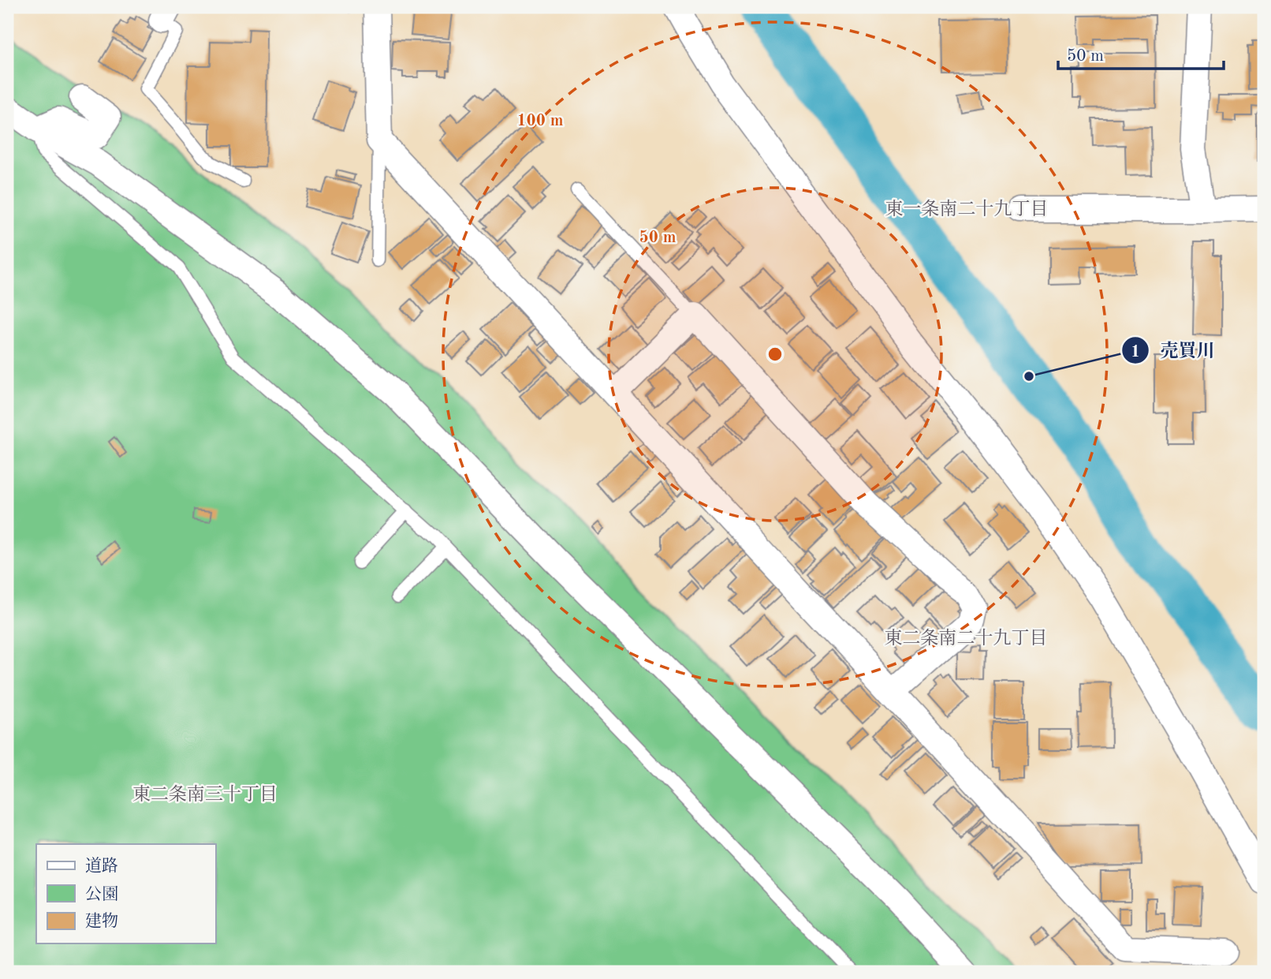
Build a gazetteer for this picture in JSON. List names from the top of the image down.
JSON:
{
  "districts": ["東一条南二十九丁目", "東二条南二十九丁目", "東二条南三十丁目"],
  "places": ["売買川"],
  "legend": ["道路", "公園", "建物"],
  "scale_bar": "50 m",
  "rings": ["100 m", "50 m"]
}
